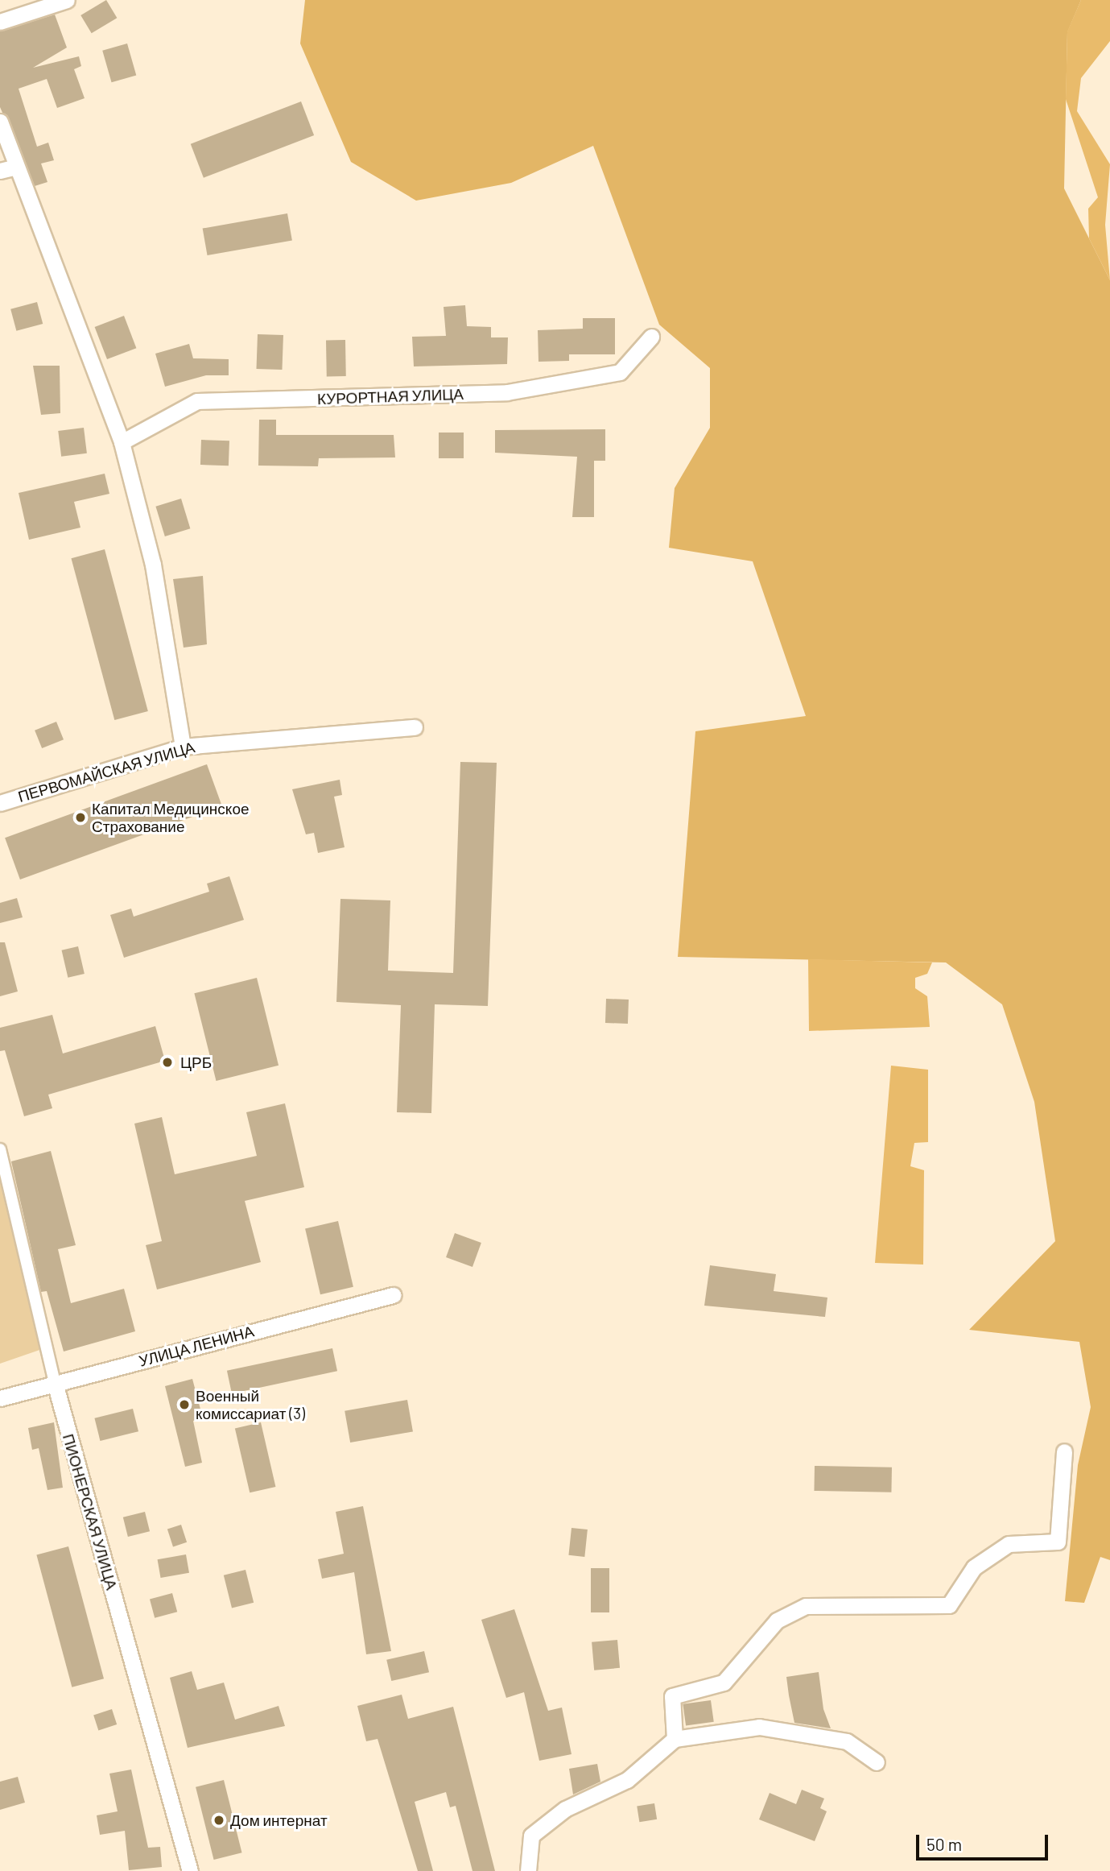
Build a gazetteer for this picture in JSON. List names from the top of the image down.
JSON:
{
  "streets": {
    "street": [
      "КУРОРТНАЯ УЛИЦА",
      "ПЕРВОМАЙСКАЯ УЛИЦА",
      "УЛИЦА ЛЕНИНА",
      "ПИОНЕРСКАЯ УЛИЦА"
    ]
  },
  "crossings": [
    ["УЛИЦА ЛЕНИНА", "ПИОНЕРСКАЯ УЛИЦА"]
  ],
  "places": [
    "Капитал Медицинское Страхование",
    "ЦРБ",
    "Военный комиссариат (3)",
    "Дом интернат"
  ],
  "scale_bar": "50 m"
}
